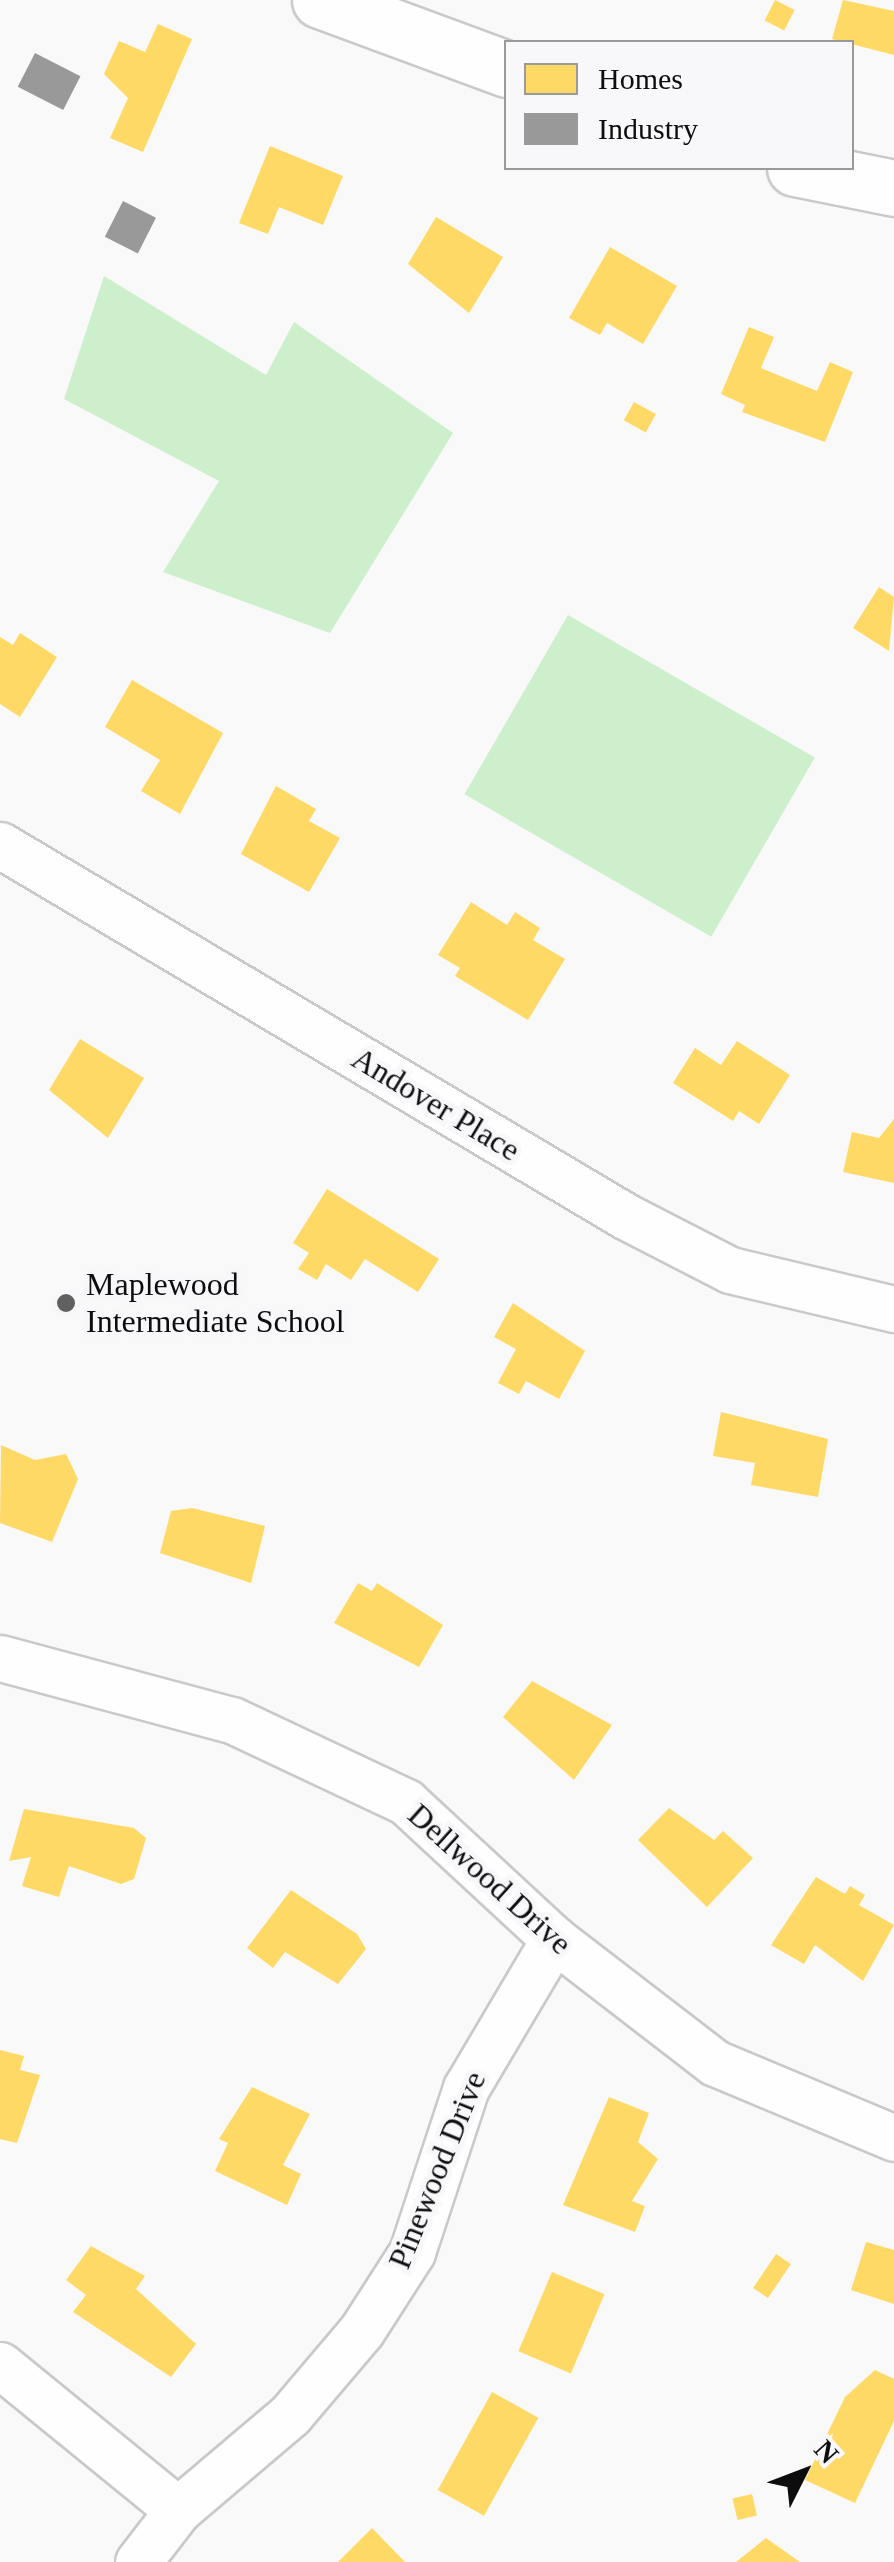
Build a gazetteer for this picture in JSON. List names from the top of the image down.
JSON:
{
  "streets": {
    "street": ["Andover Place", "Dellwood Drive", "Pinewood Drive"]
  },
  "crossings": [
    ["Dellwood Drive", "Pinewood Drive"]
  ],
  "places": ["Maplewood Intermediate School"],
  "legend": ["Homes", "Industry"],
  "north": "top right"
}
